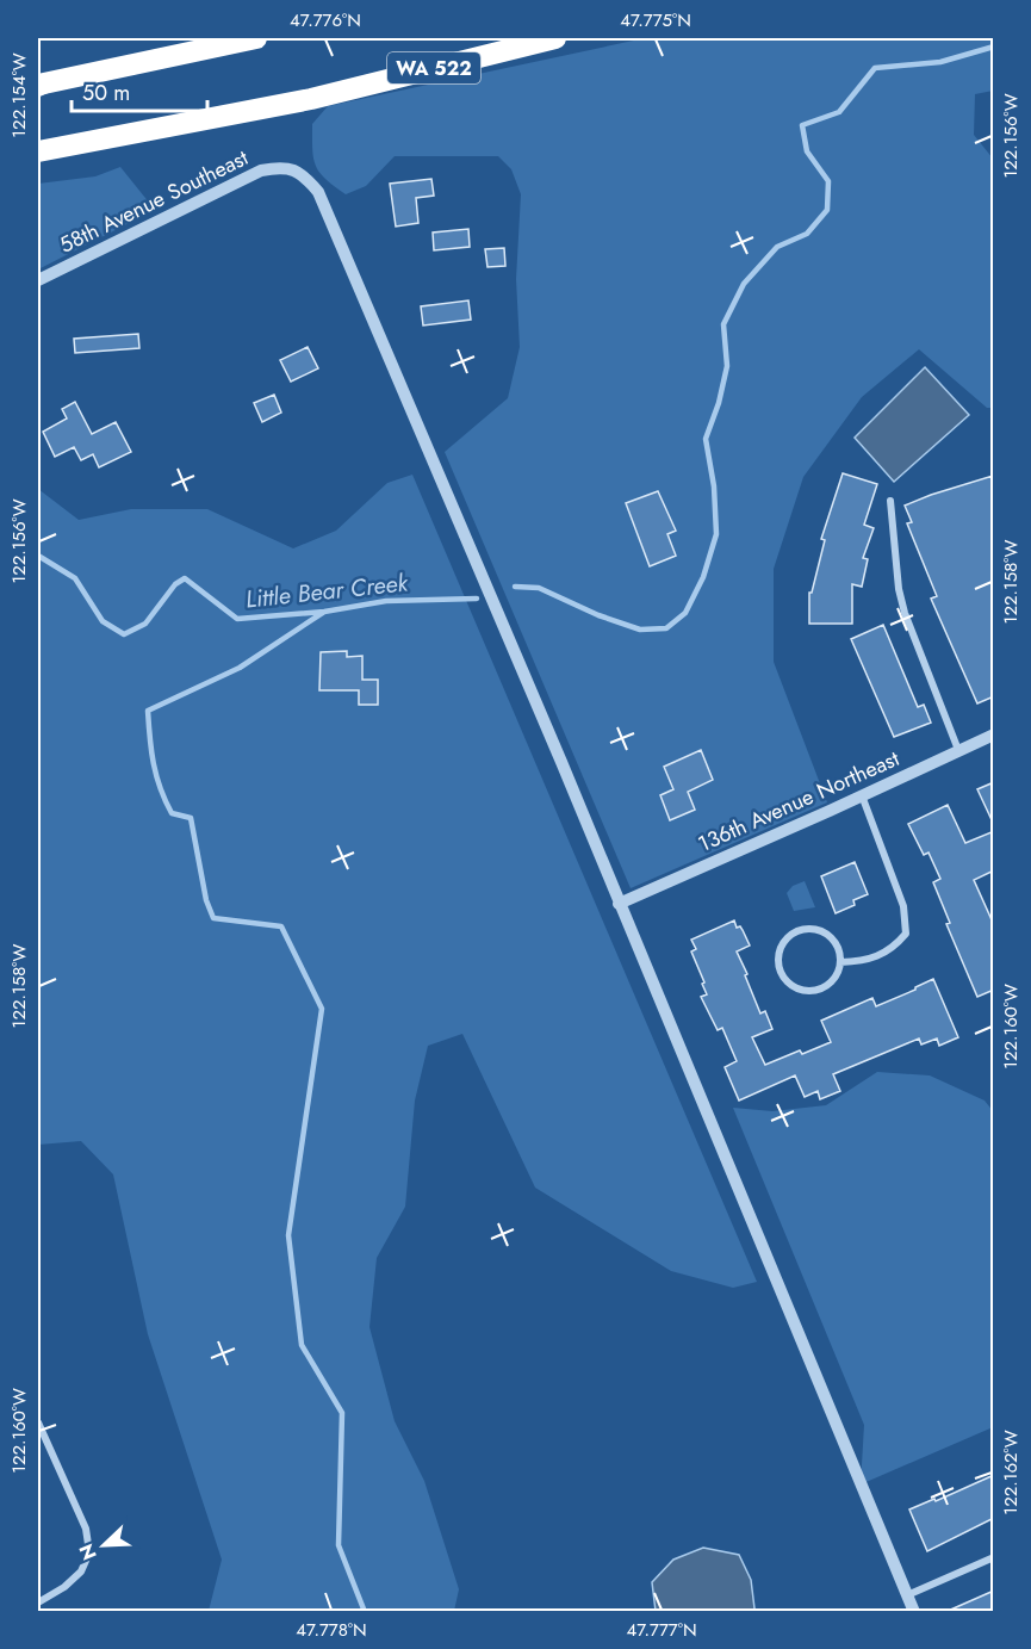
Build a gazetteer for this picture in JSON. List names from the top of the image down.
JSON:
{
  "streets": {
    "highway": ["WA 522"],
    "street": ["58th Avenue Southeast", "136th Avenue Northeast"]
  },
  "crossings": [
    ["58th Avenue Southeast", "136th Avenue Northeast"]
  ],
  "water": ["Little Bear Creek"],
  "scale_bar": "50 m",
  "north": "bottom left",
  "coordinates": [
    "47.776°N",
    "47.775°N",
    "122.154°W",
    "122.156°W",
    "122.158°W",
    "122.160°W",
    "122.162°W",
    "47.778°N",
    "47.777°N"
  ]
}
